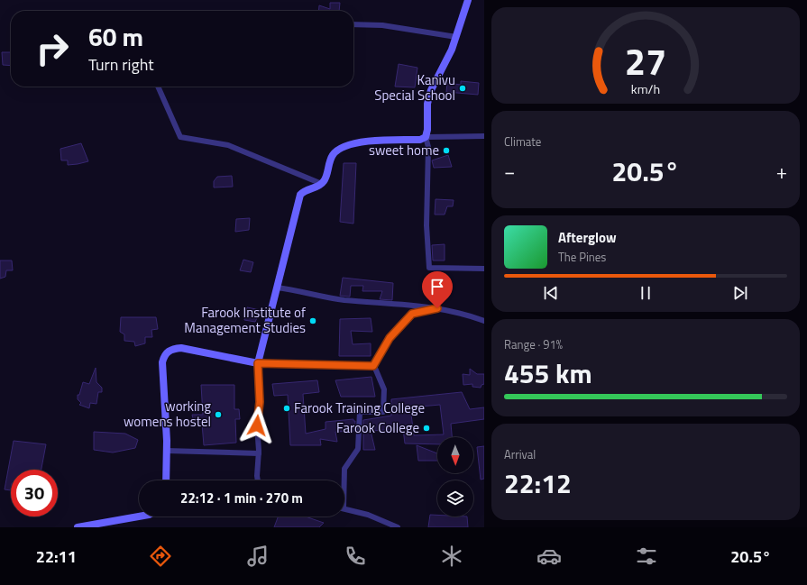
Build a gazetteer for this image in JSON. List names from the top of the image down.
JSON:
{
  "places": [
    "Kanivu Special School",
    "sweet home",
    "Farook Institute of Management Studies",
    "Farook Training College",
    "working womens hostel",
    "Farook College"
  ],
  "north": "bottom",
  "page": {
    "turn": ["60 m", "Turn right"],
    "tile": [
      "Climate",
      ["Range · 91%", "455 km"],
      ["Arrival", "22:12"]
    ],
    "heat": ["−", "20.5°", "+"],
    "song": ["Afterglow", "The Pines"],
    "limit": "30",
    "trip": "22:12 · 1 min · 270 m",
    "tabs": ["22:11", "20.5°"],
    "gauge": ["27", "km/h"]
  }
}
